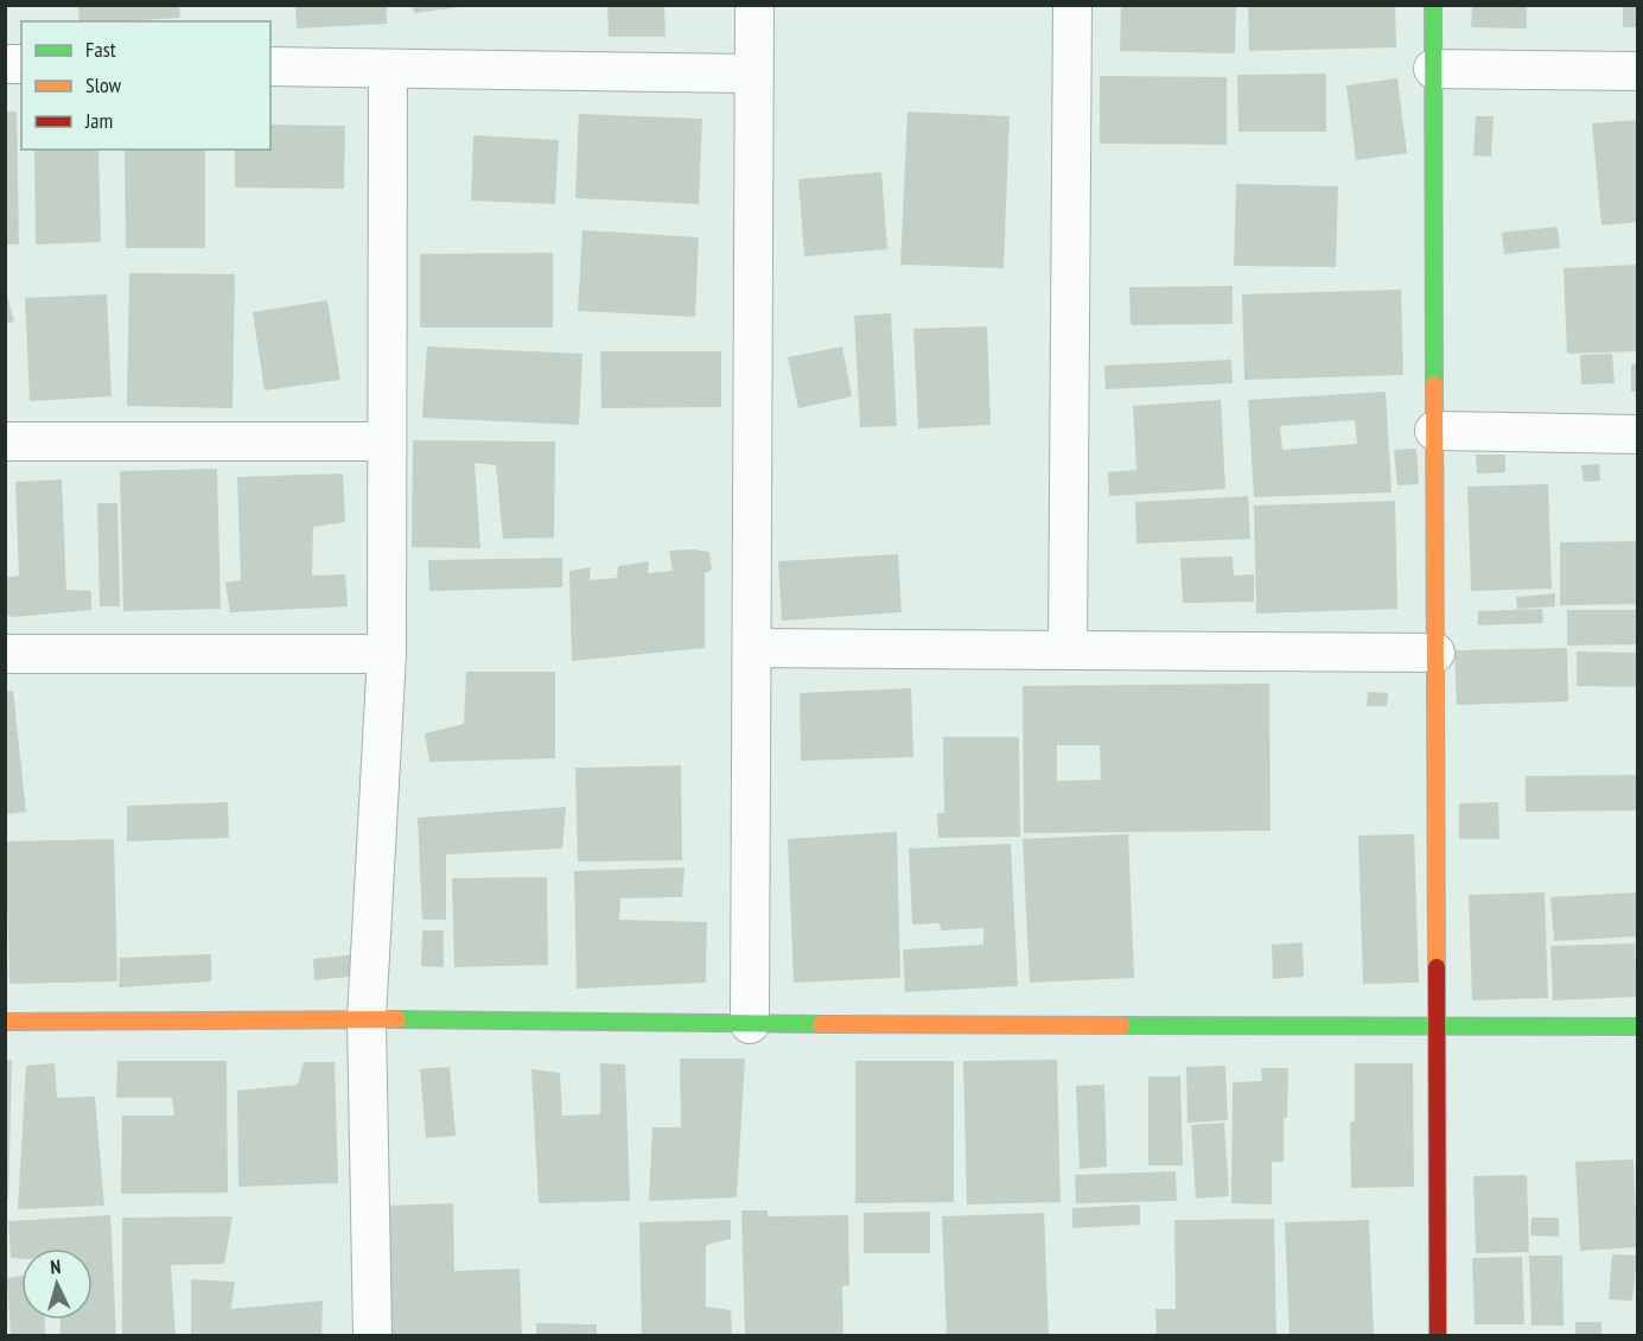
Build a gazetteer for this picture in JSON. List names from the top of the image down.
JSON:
{
  "legend": ["Fast", "Slow", "Jam"],
  "north": "top"
}
